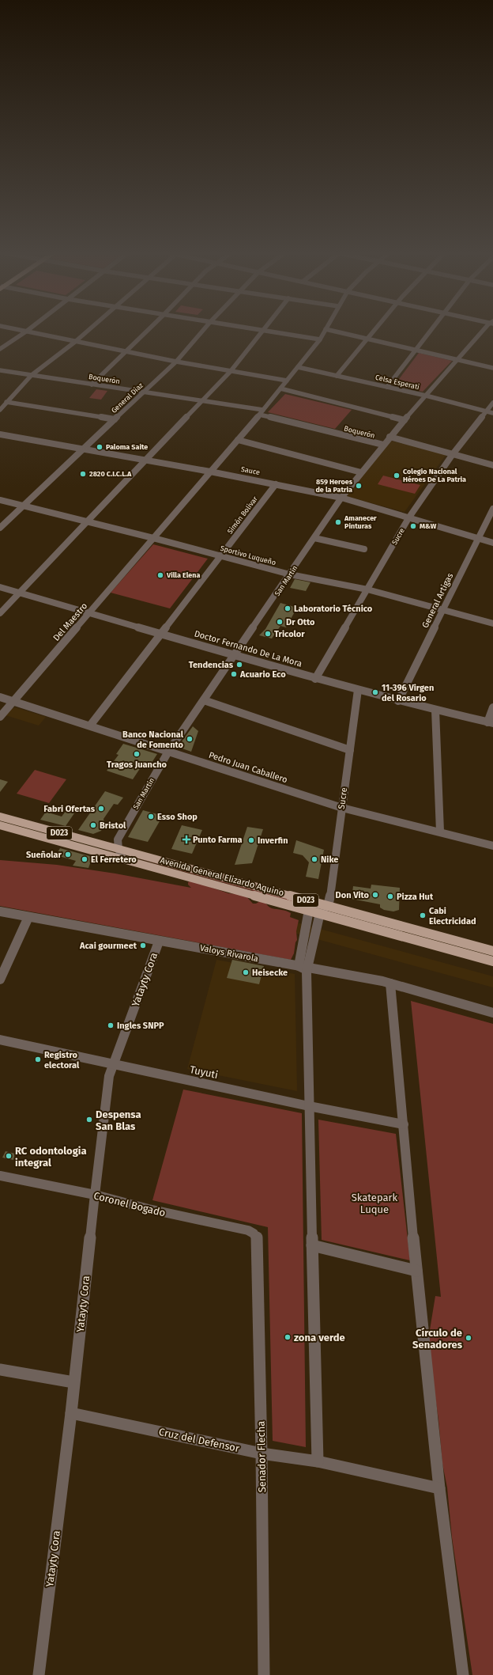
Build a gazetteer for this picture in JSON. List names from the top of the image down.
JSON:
{
  "streets": {
    "main road": ["D023", "Avenida General Elizardo Aquino"],
    "street": [
      "Boquerón",
      "Celsa Esperati",
      "General Díaz",
      "Sauce",
      "Simón Bolivar",
      "Sucre",
      "Sportivo Luqueño",
      "San Martín",
      "General Artigas",
      "Del Maestro",
      "Doctor Fernando De La Mora",
      "Pedro Juan Caballero",
      "Valoys Rivarola",
      "Yatayty Cora",
      "Tuyuti",
      "Coronel Bogado",
      "Cruz del Defensor",
      "Senador Flecha"
    ]
  },
  "crossings": [
    ["Boquerón", "General Díaz"],
    ["Boquerón", "San Martín"],
    ["Boquerón", "Del Maestro"],
    ["Celsa Esperati", "Sucre"],
    ["Celsa Esperati", "San Martín"],
    ["Celsa Esperati", "Del Maestro"],
    ["General Díaz", "Sauce"],
    ["General Díaz", "Sportivo Luqueño"],
    ["Sauce", "Simón Bolivar"],
    ["Sauce", "Sucre"],
    ["Sauce", "San Martín"],
    ["Sauce", "General Artigas"],
    ["Sauce", "Del Maestro"],
    ["Simón Bolivar", "Sportivo Luqueño"],
    ["Simón Bolivar", "Doctor Fernando De La Mora"],
    ["Simón Bolivar", "Pedro Juan Caballero"],
    ["Sucre", "Sportivo Luqueño"],
    ["Sucre", "Doctor Fernando De La Mora"],
    ["Sucre", "Pedro Juan Caballero"],
    ["Sucre", "Avenida General Elizardo Aquino"],
    ["Sportivo Luqueño", "San Martín"],
    ["Sportivo Luqueño", "General Artigas"],
    ["Sportivo Luqueño", "Del Maestro"],
    ["San Martín", "Doctor Fernando De La Mora"],
    ["San Martín", "Pedro Juan Caballero"],
    ["San Martín", "Avenida General Elizardo Aquino"],
    ["General Artigas", "Doctor Fernando De La Mora"],
    ["Del Maestro", "Doctor Fernando De La Mora"],
    ["Del Maestro", "Pedro Juan Caballero"],
    ["Valoys Rivarola", "Yatayty Cora"],
    ["Yatayty Cora", "Tuyuti"],
    ["Yatayty Cora", "Coronel Bogado"],
    ["Yatayty Cora", "Cruz del Defensor"],
    ["Coronel Bogado", "Senador Flecha"],
    ["Cruz del Defensor", "Senador Flecha"]
  ],
  "parks": ["Skatepark Luque"],
  "places": {
    "other": [
      "Paloma Saite",
      "2820 C.I.C.L.A",
      "Colegio Nacional Héroes De La Patria",
      "859 Heroes de la Patria",
      "Amanecer Pinturas",
      "M&W",
      "Villa Elena",
      "Laboratorio Técnico",
      "Dr Otto",
      "Tricolor",
      "Tendencias",
      "Acuario Eco",
      "11-396 Virgen del Rosario",
      "Banco Nacional de Fomento",
      "Tragos Juancho",
      "Fabri Ofertas",
      "Esso Shop",
      "Bristol",
      "Inverfin",
      "Sueñolar",
      "El Ferretero",
      "Nike",
      "Don Vito",
      "Pizza Hut",
      "Cabi Electricidad",
      "Acai gourmeet",
      "Heisecke",
      "Ingles SNPP",
      "Registro electoral",
      "Despensa San Blas",
      "RC odontologia integral",
      "zona verde",
      "Círculo de Senadores"
    ],
    "health": ["Punto Farma"]
  }
}
